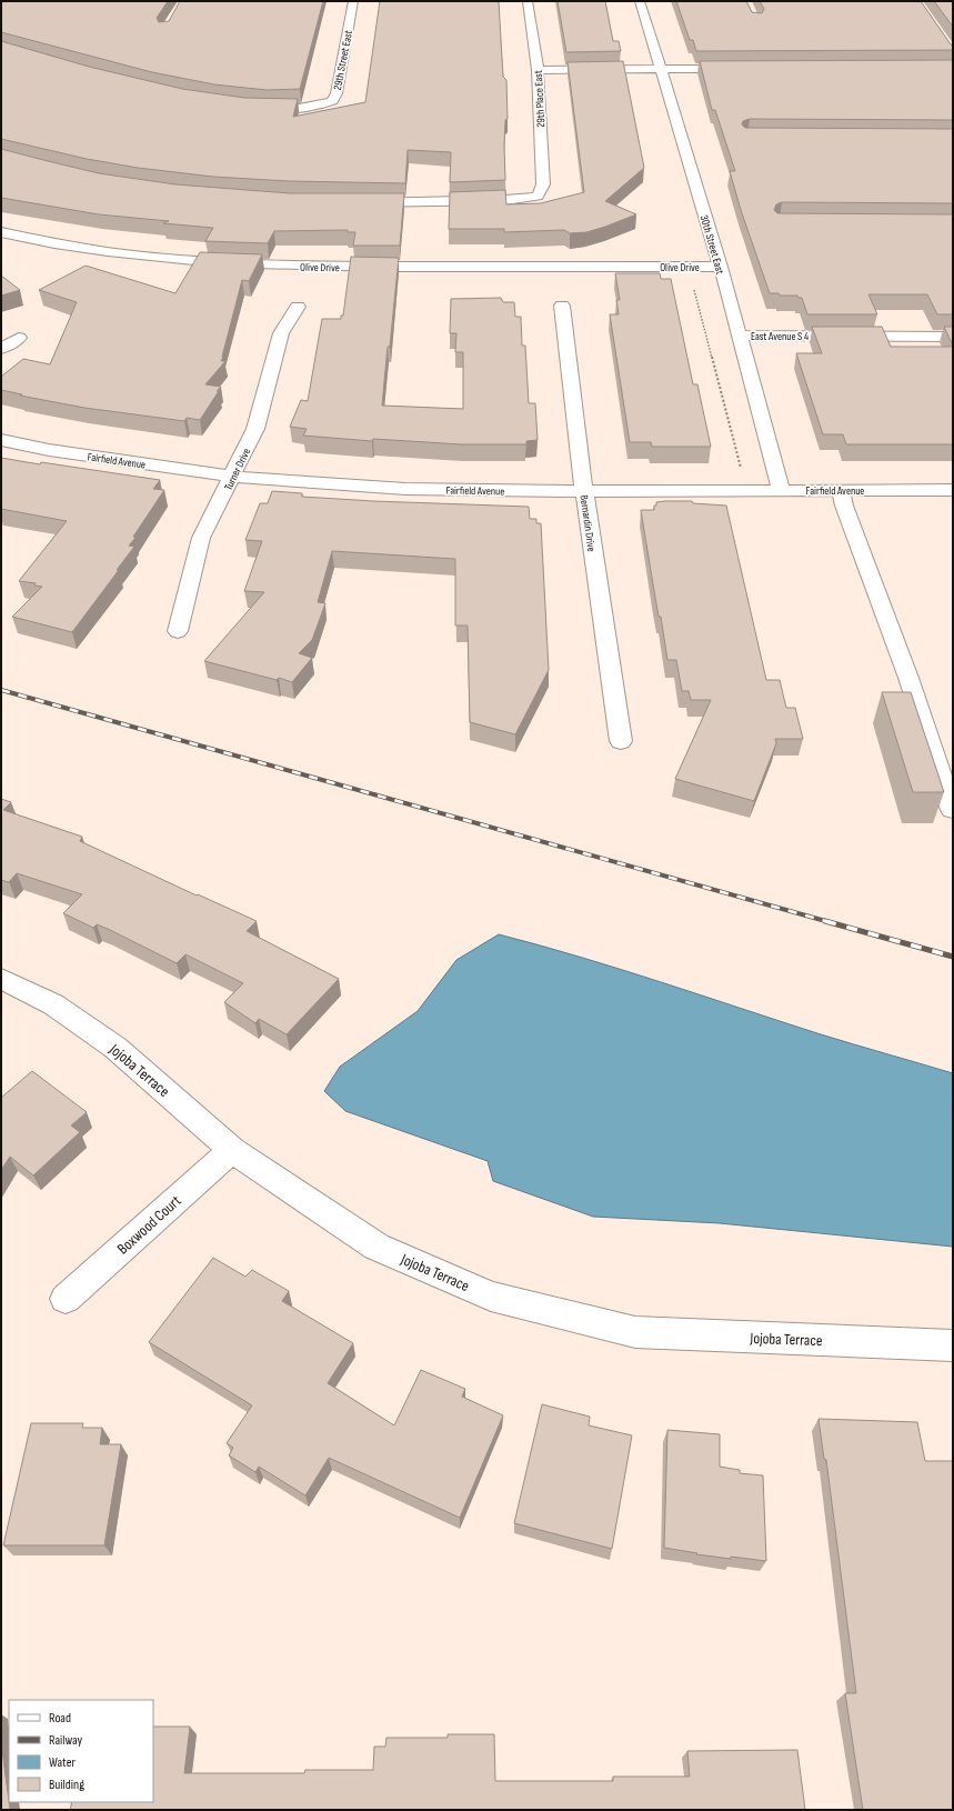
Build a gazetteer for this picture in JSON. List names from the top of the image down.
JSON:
{
  "streets": {
    "street": [
      "29th Street East",
      "29th Place East",
      "30th Street East",
      "Olive Drive",
      "East Avenue S 4",
      "Fairfield Avenue",
      "Turner Drive",
      "Bernardin Drive",
      "Jojoba Terrace",
      "Boxwood Court"
    ]
  },
  "crossings": [
    ["30th Street East", "Olive Drive"],
    ["30th Street East", "East Avenue S 4"],
    ["30th Street East", "Fairfield Avenue"],
    ["Fairfield Avenue", "Turner Drive"],
    ["Fairfield Avenue", "Bernardin Drive"],
    ["Jojoba Terrace", "Boxwood Court"]
  ],
  "legend": [
    "Road",
    "Railway",
    "Water",
    "Building"
  ]
}
